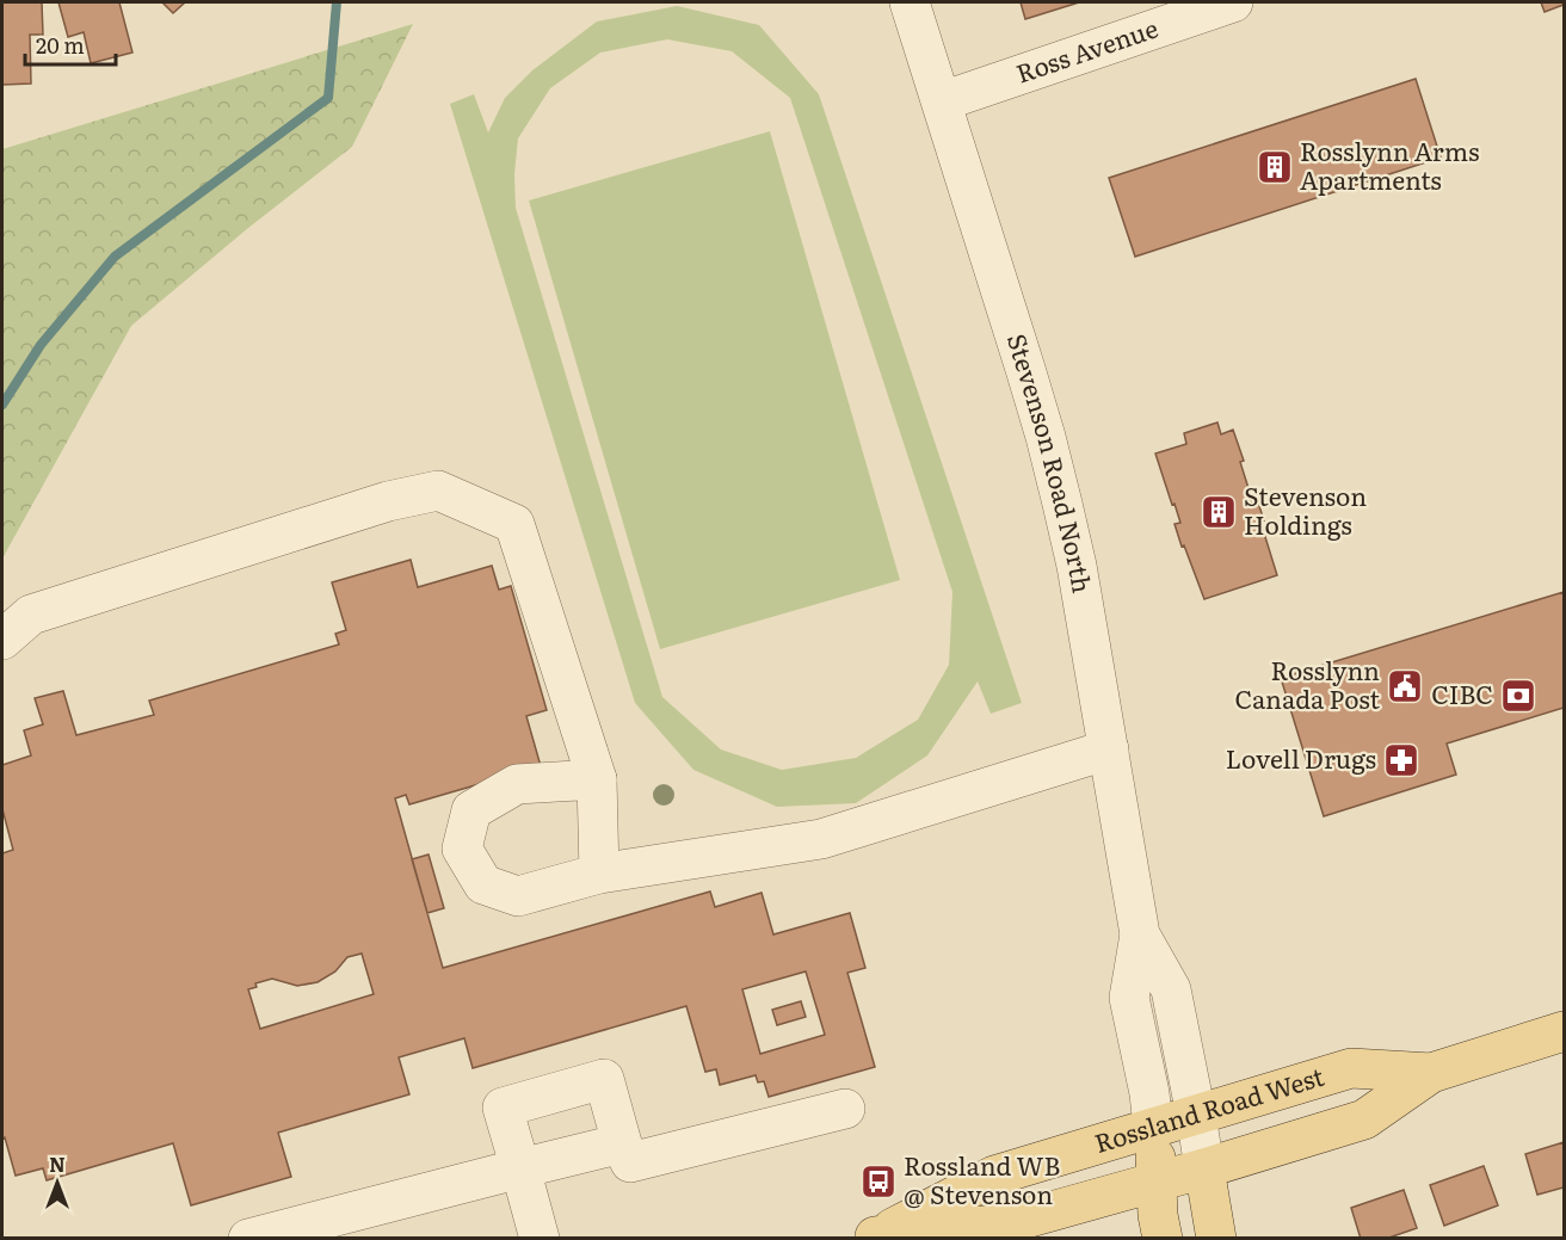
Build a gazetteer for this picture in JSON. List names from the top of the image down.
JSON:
{
  "streets": {
    "main road": ["Stevenson Road North", "Rossland Road West"],
    "street": ["Ross Avenue"]
  },
  "crossings": [
    ["Ross Avenue", "Stevenson Road North"],
    ["Stevenson Road North", "Rossland Road West"]
  ],
  "places": {
    "building": ["Rosslynn Arms Apartments", "Stevenson Holdings"],
    "public building": ["Rosslynn Canada Post"],
    "bank": ["CIBC"],
    "pharmacy": ["Lovell Drugs"],
    "bus stop": ["Rossland WB @ Stevenson"]
  },
  "scale_bar": "20 m",
  "north": "top"
}
